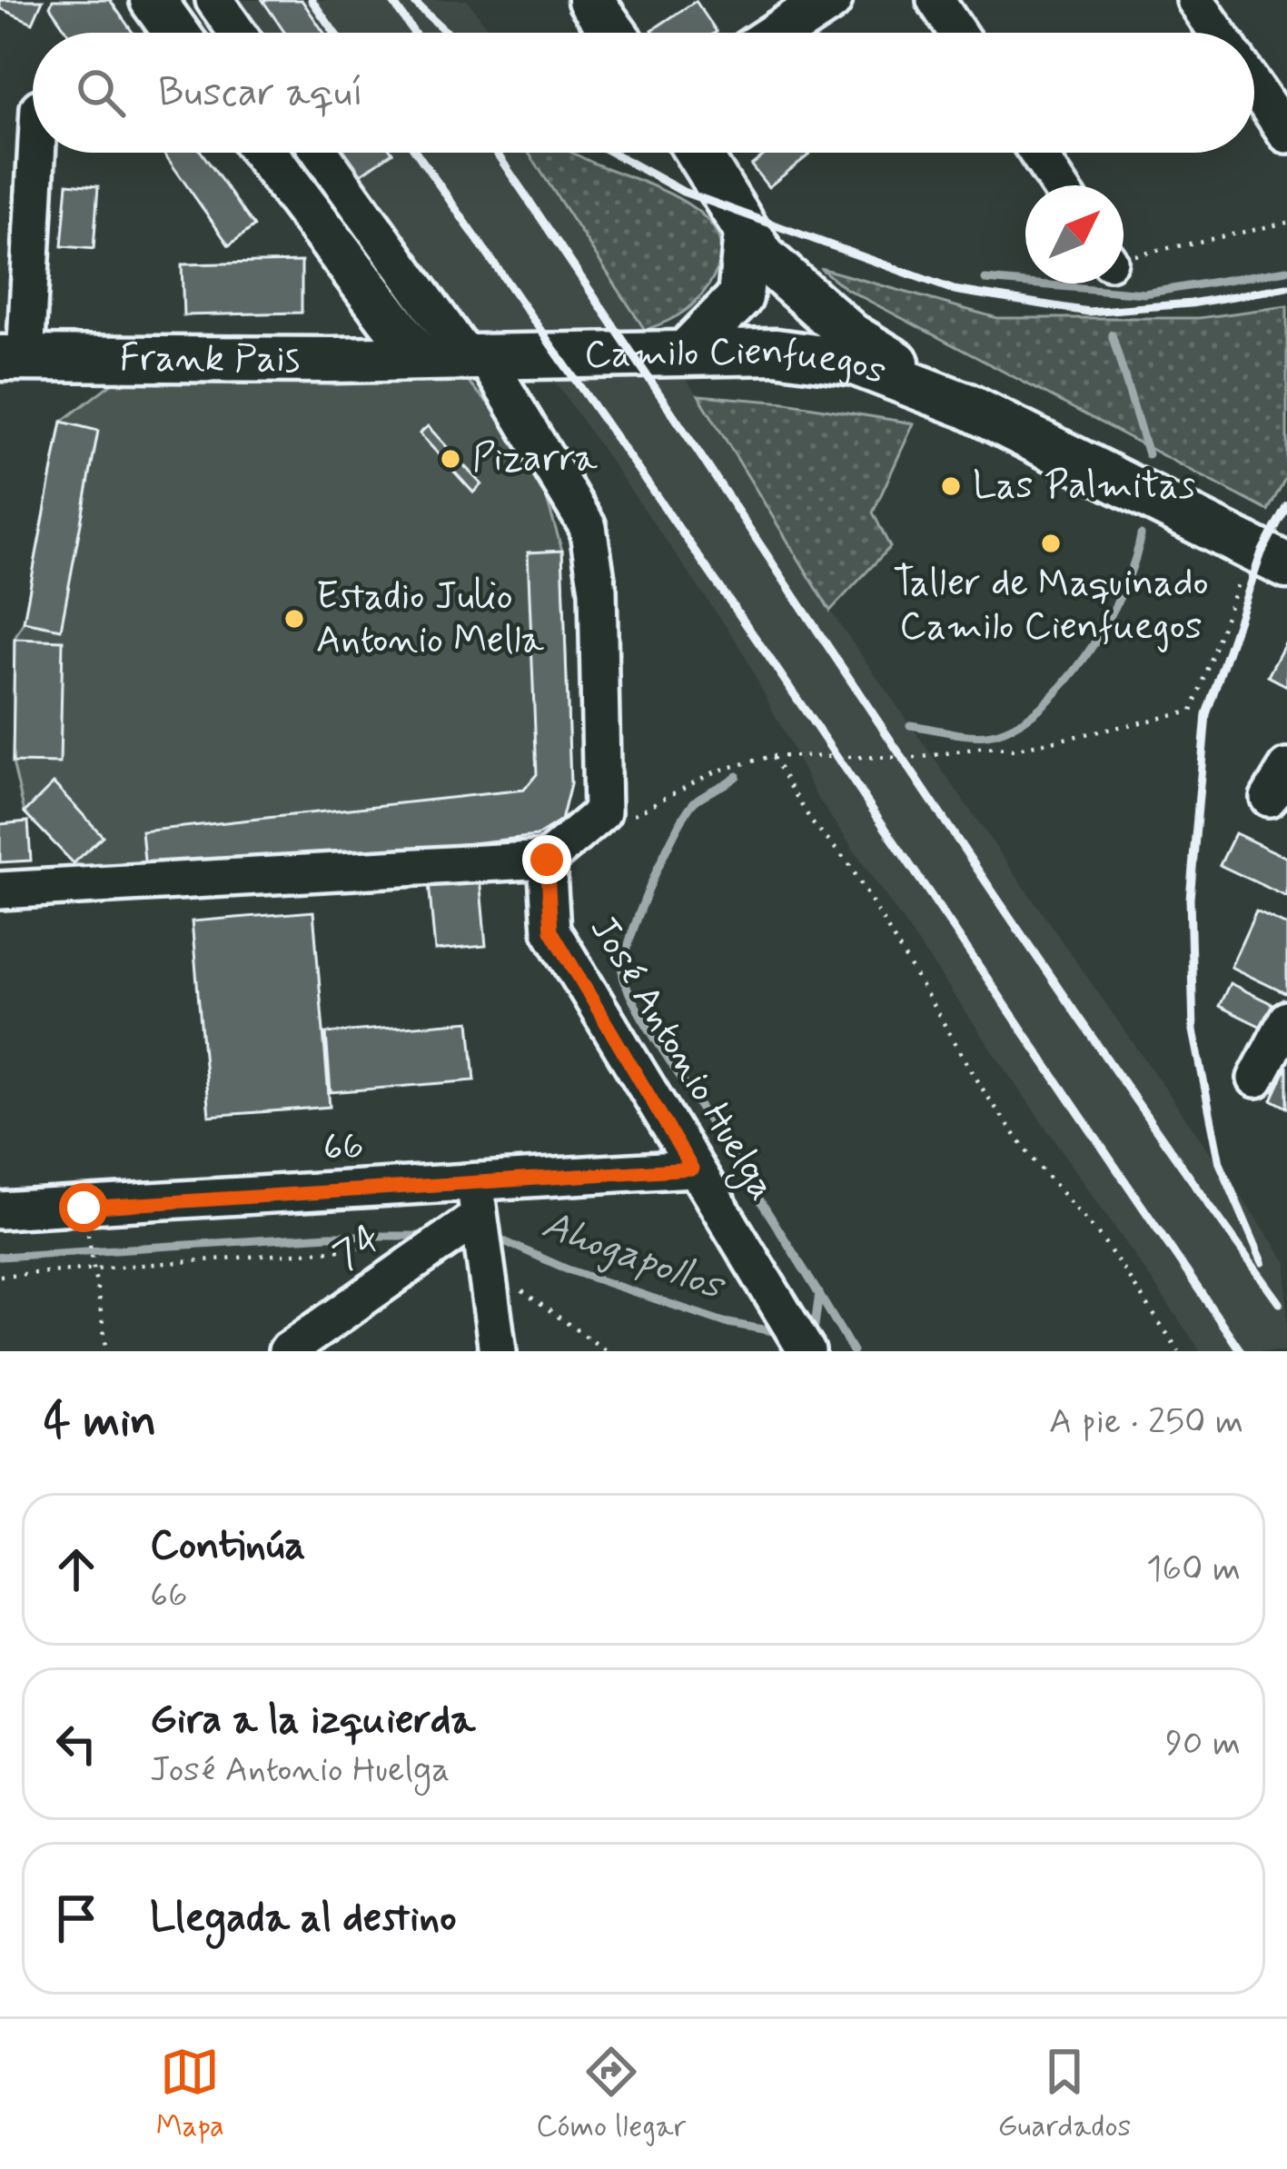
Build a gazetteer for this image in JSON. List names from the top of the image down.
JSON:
{
  "streets": {
    "main road": ["Frank Pais", "Camilo Cienfuegos"],
    "street": ["José Antonio Huelga", "66", "74"]
  },
  "crossings": [
    ["Frank Pais", "Camilo Cienfuegos"],
    ["José Antonio Huelga", "66"],
    ["66", "74"]
  ],
  "water": ["Ahogapollos"],
  "places": [
    "Pizarra",
    "Las Palmitas",
    "Taller de Maquinado Camilo Cienfuegos",
    "Estadio Julio Antonio Mella"
  ],
  "north": "top right",
  "page": {
    "search": "Buscar aquí",
    "heading": ["4 min", "A pie · 250 m"],
    "list": [
      ["Continúa", "66", "160 m"],
      ["Gira a la izquierda", "José Antonio Huelga", "90 m"],
      "Llegada al destino"
    ],
    "nav": ["Mapa", "Cómo llegar", "Guardados"]
  }
}
